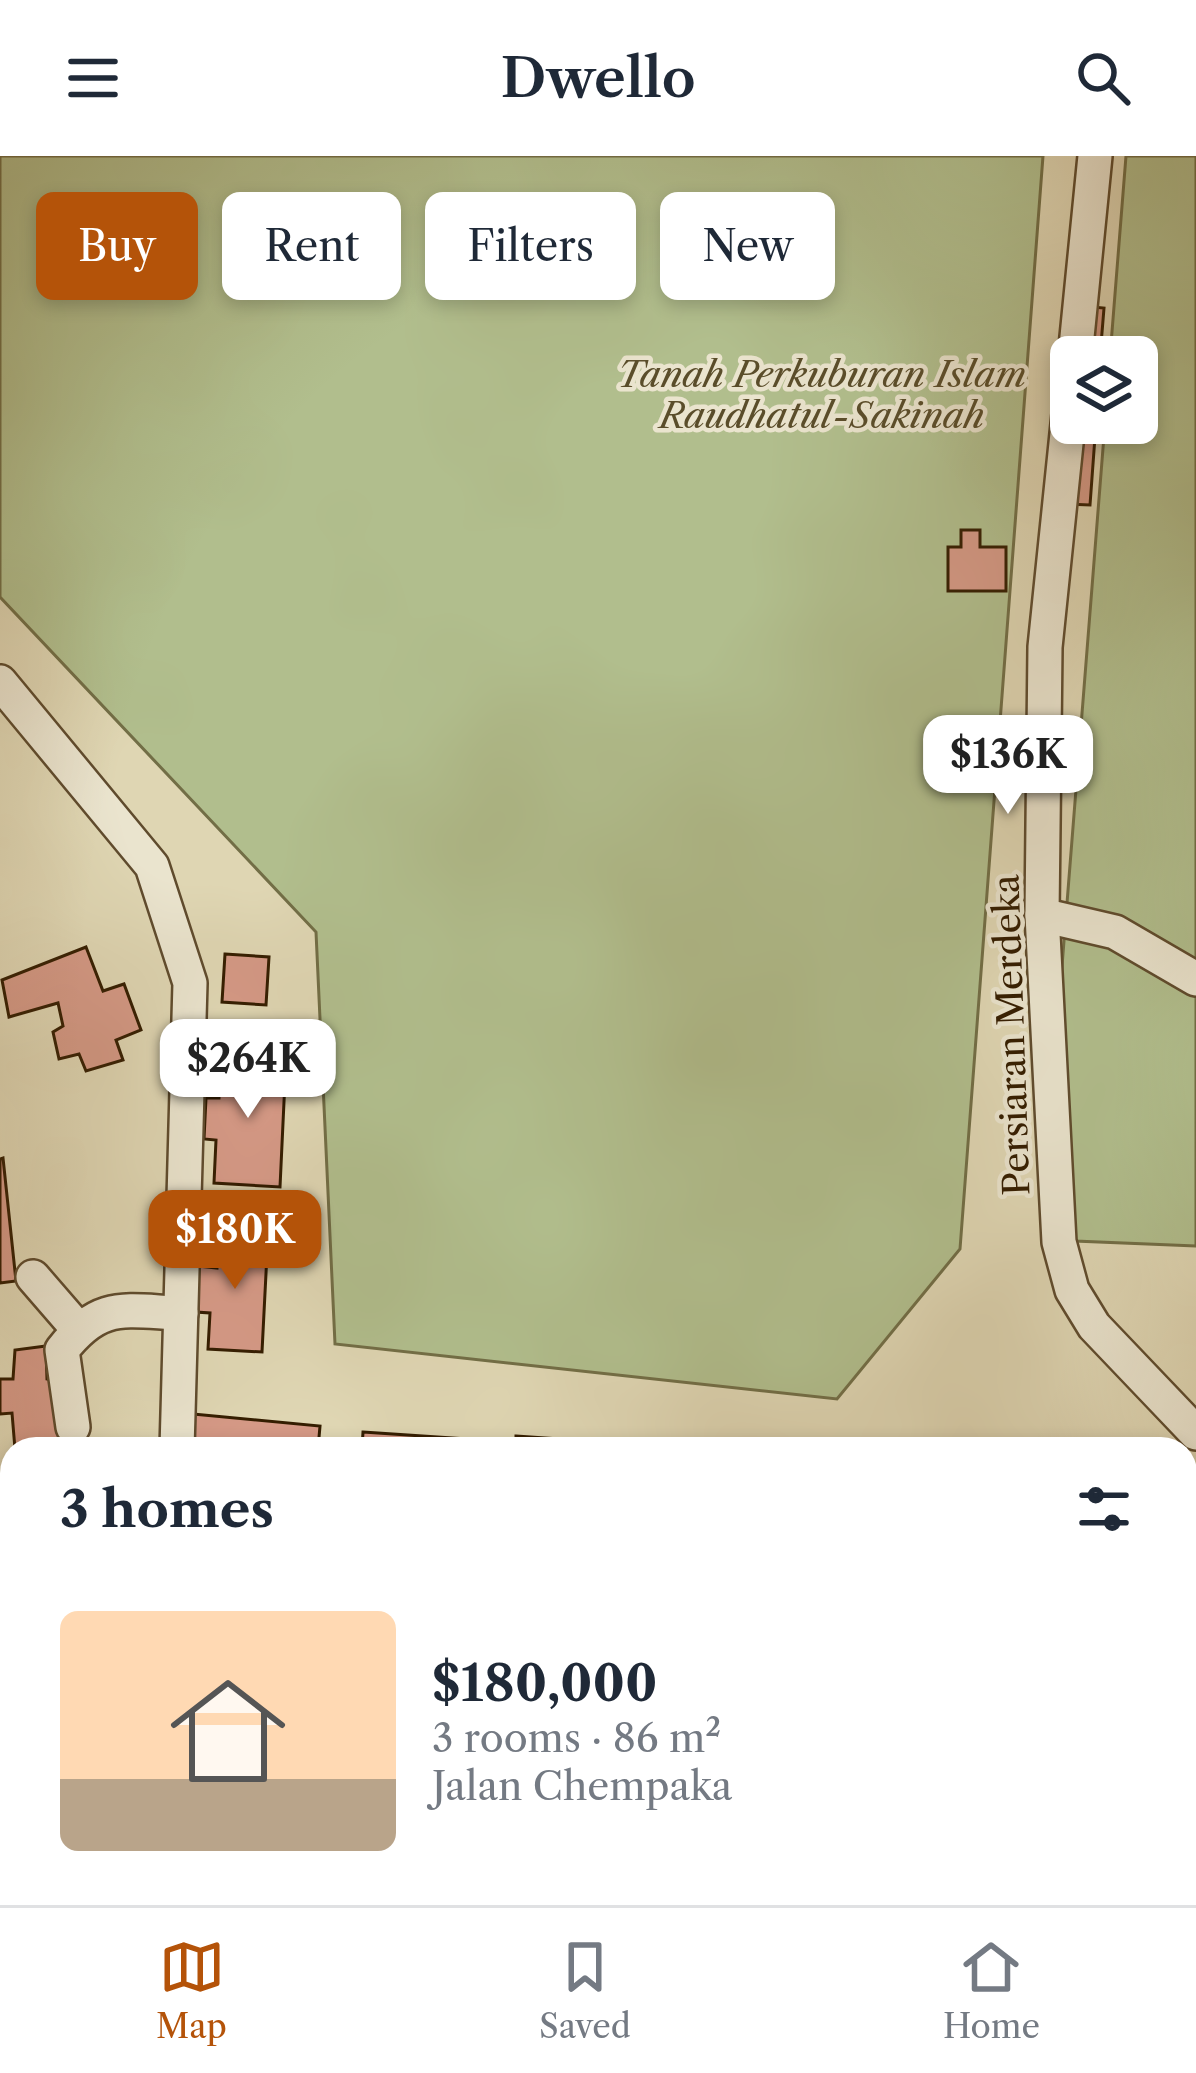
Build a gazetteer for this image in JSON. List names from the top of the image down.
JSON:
{
  "streets": {
    "street": ["Persiaran Merdeka"]
  },
  "parks": ["Tanah Perkuburan Islam Raudhatul-Sakinah"],
  "page": {
    "header": "Dwello",
    "chip": [
      "Buy",
      "Rent",
      "Filters",
      "New"
    ],
    "price": ["$136K", "$264K", "$180K"],
    "heading": "3 homes",
    "list": [
      {
        "name": "$180,000",
        "note": "3 rooms · 86 m² · Jalan Chempaka"
      }
    ],
    "tabs": ["Map", "Saved", "Home"]
  }
}
